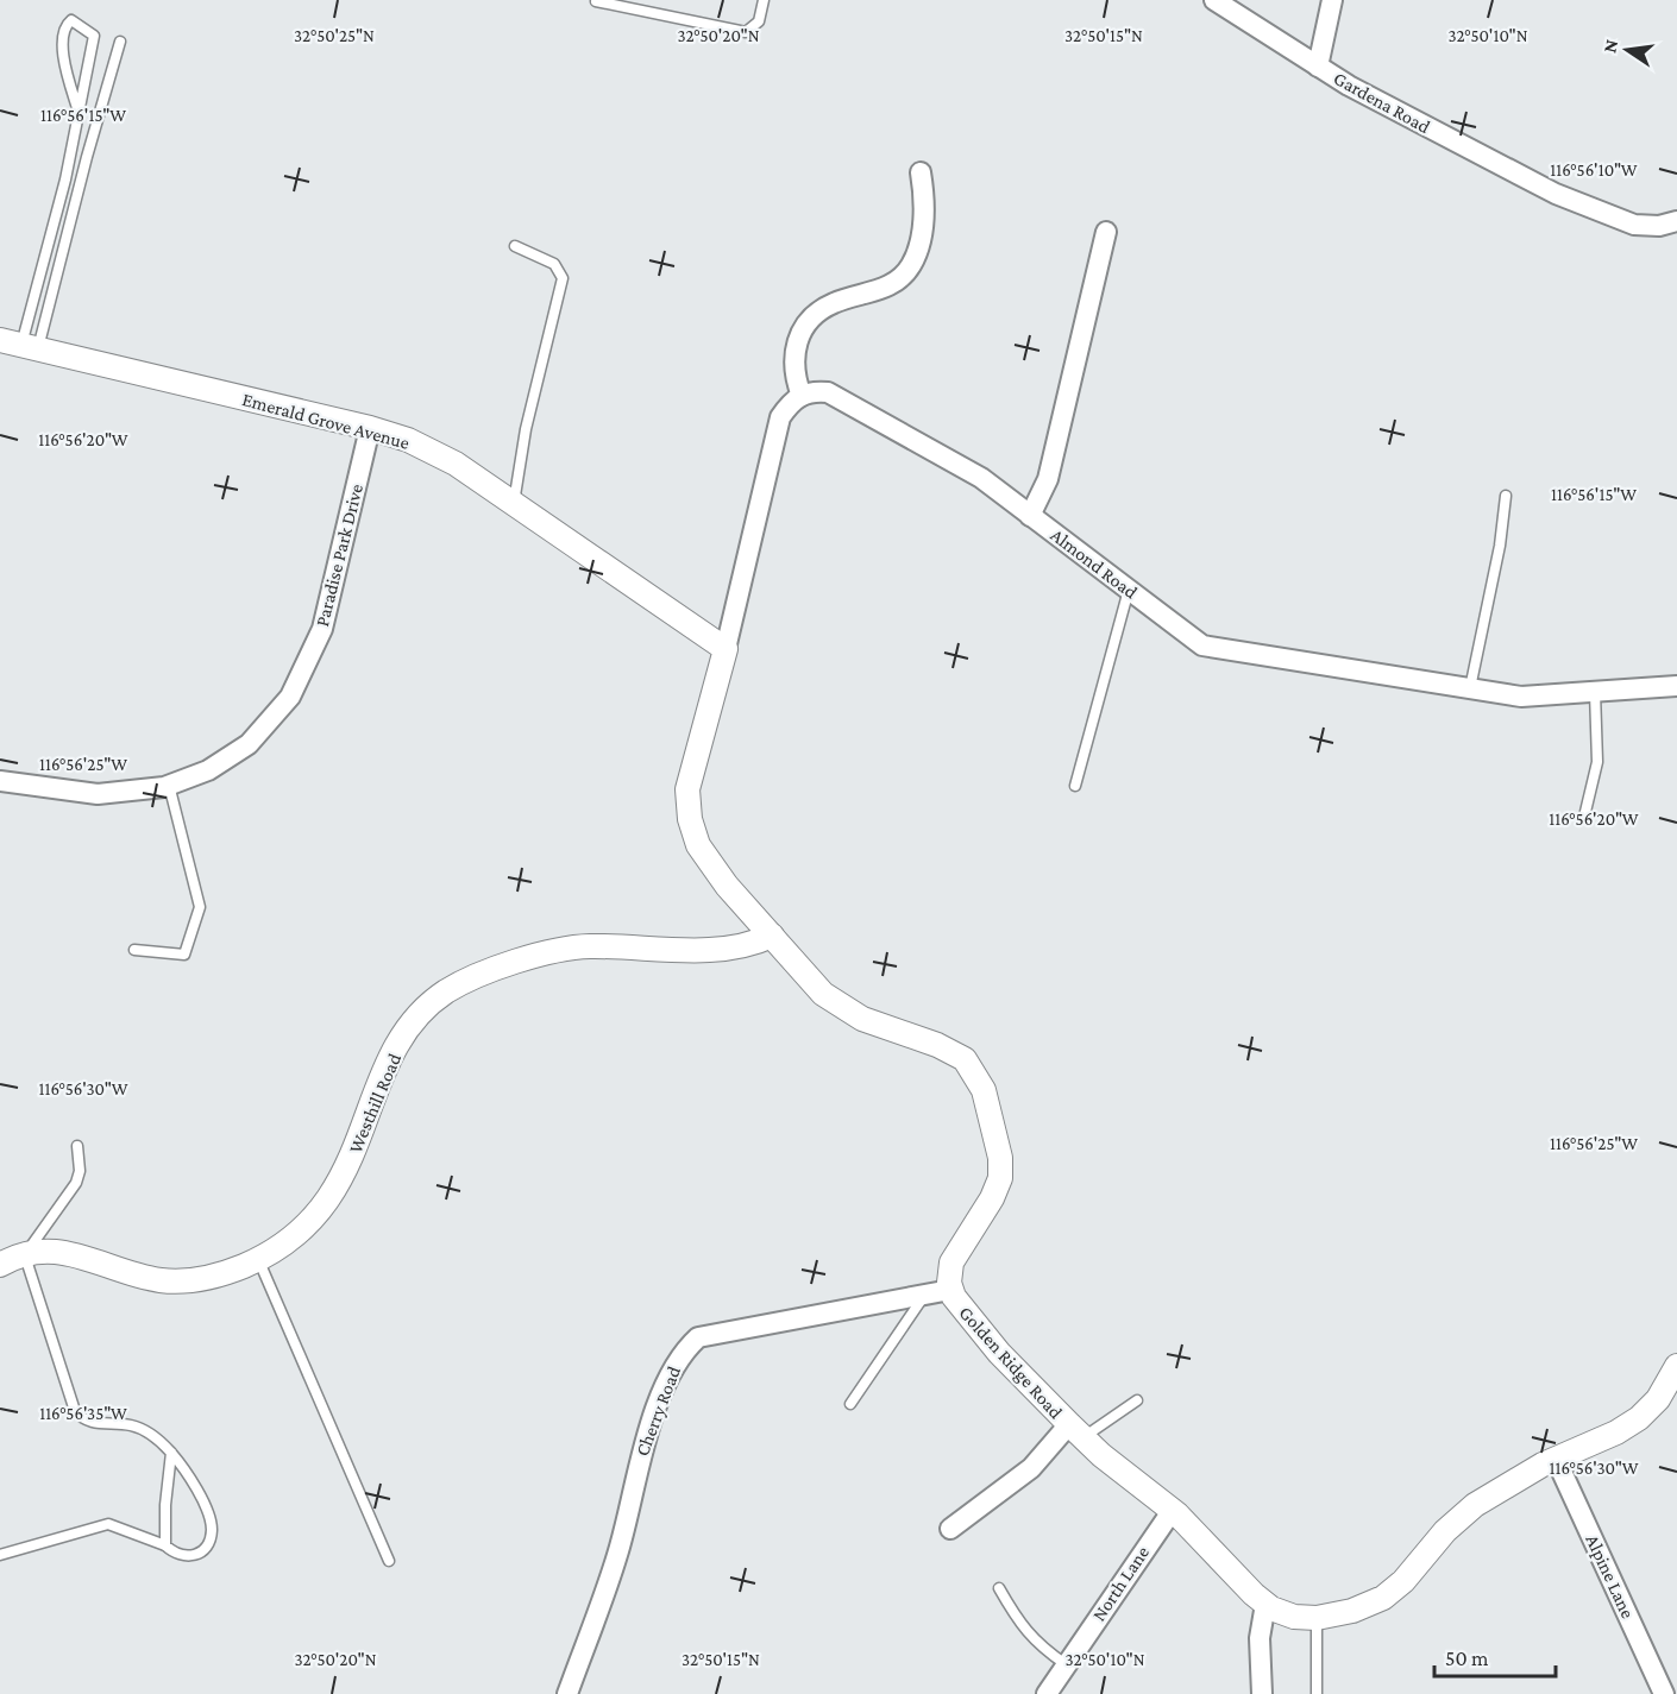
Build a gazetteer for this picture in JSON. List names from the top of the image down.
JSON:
{
  "streets": {
    "street": [
      "Gardena Road",
      "Emerald Grove Avenue",
      "Paradise Park Drive",
      "Almond Road",
      "Westhill Road",
      "Golden Ridge Road",
      "Cherry Road",
      "Alpine Lane",
      "North Lane"
    ]
  },
  "crossings": [
    ["Emerald Grove Avenue", "Paradise Park Drive"],
    ["Emerald Grove Avenue", "Golden Ridge Road"],
    ["Westhill Road", "Golden Ridge Road"],
    ["Golden Ridge Road", "Cherry Road"],
    ["Golden Ridge Road", "Alpine Lane"],
    ["Golden Ridge Road", "North Lane"]
  ],
  "scale_bar": "50 m",
  "north": "left",
  "coordinates": [
    "32°50'25\"N",
    "32°50'20\"N",
    "32°50'15\"N",
    "32°50'10\"N",
    "116°56'15\"W",
    "116°56'10\"W",
    "116°56'20\"W",
    "116°56'25\"W",
    "116°56'30\"W",
    "116°56'35\"W"
  ]
}
